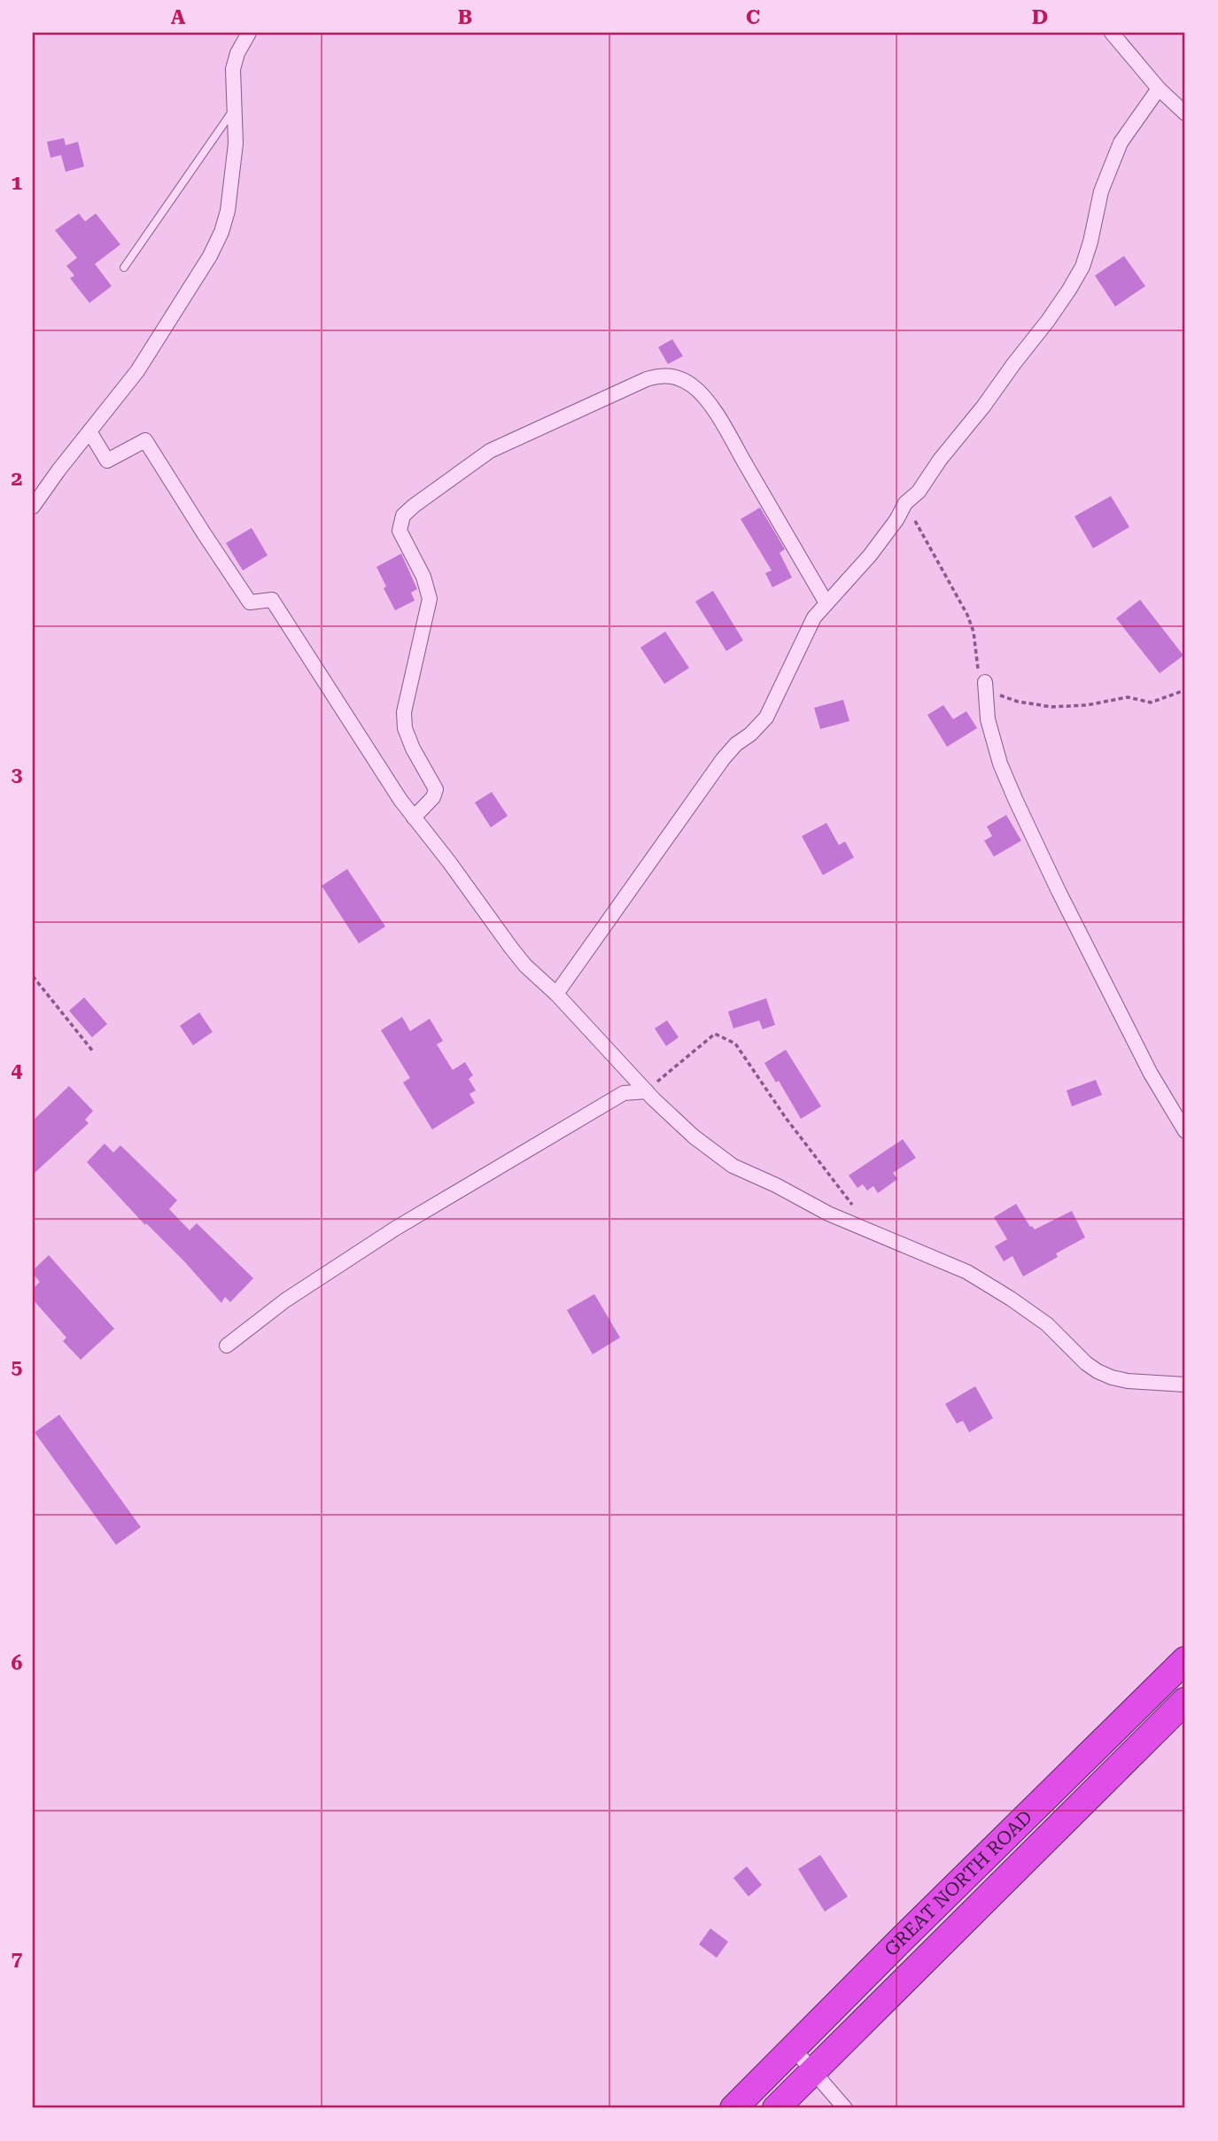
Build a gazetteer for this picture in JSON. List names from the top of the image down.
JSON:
{
  "streets": {
    "highway": ["GREAT NORTH ROAD"]
  },
  "grid": {
    "columns": [
      "A",
      "B",
      "C",
      "D"
    ],
    "rows": [
      "1",
      "2",
      "3",
      "4",
      "5",
      "6",
      "7"
    ]
  }
}
